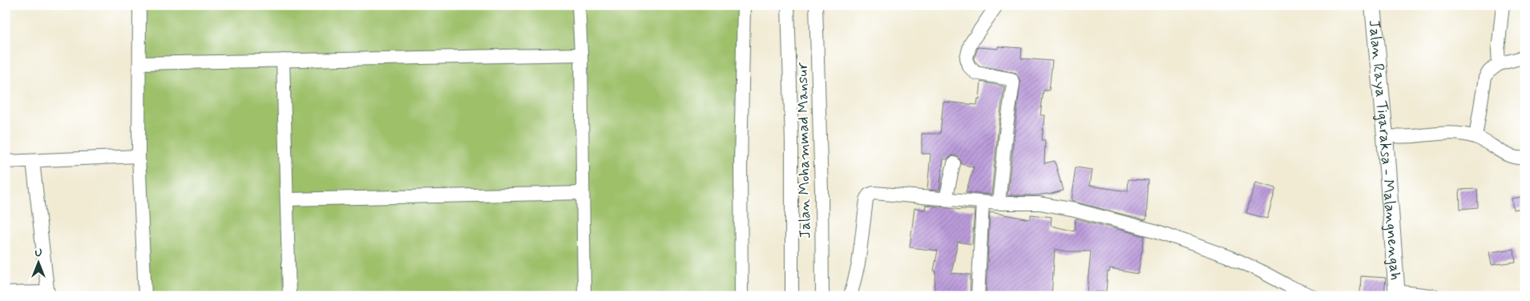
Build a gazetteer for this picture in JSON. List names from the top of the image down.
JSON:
{
  "streets": {
    "main road": ["Jalan Raya Tigaraksa - Malangnengah"],
    "street": ["Jalan Mohammad Mansur"]
  },
  "north": "top"
}
